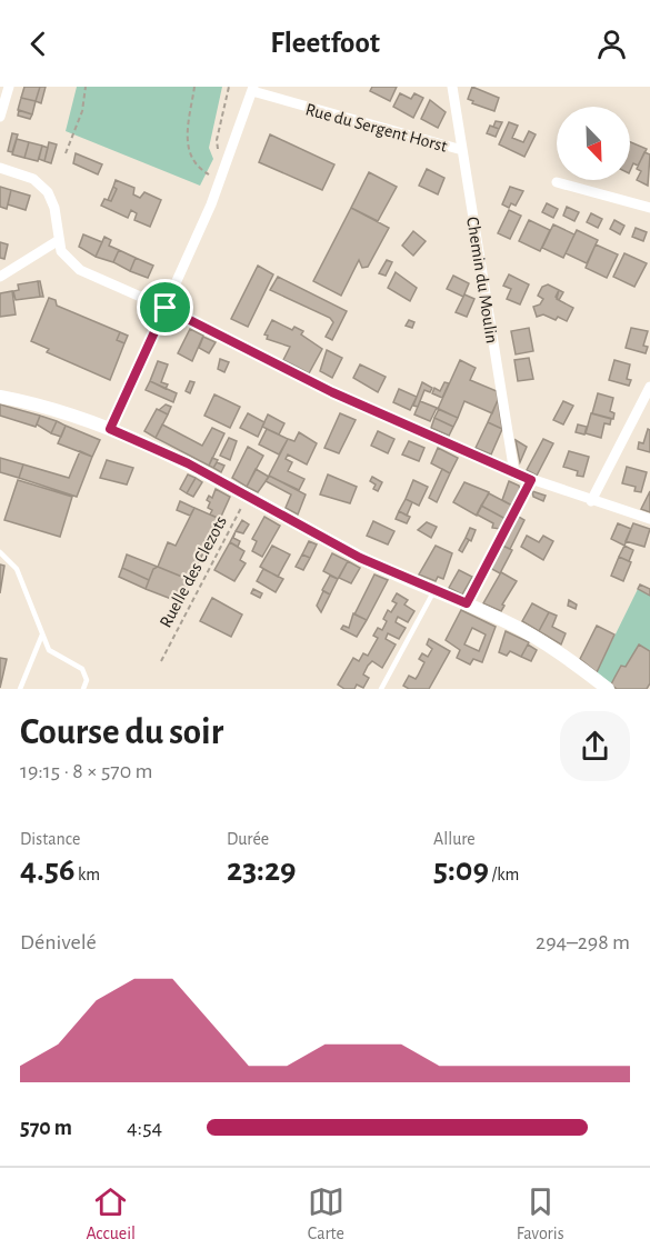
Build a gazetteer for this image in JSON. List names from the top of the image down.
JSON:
{
  "streets": {
    "street": ["Rue du Sergent Horst", "Chemin du Moulin"],
    "path": ["Ruelle des Clezots"]
  },
  "crossings": [
    ["Rue du Sergent Horst", "Chemin du Moulin"]
  ],
  "north": "bottom right",
  "page": {
    "header": "Fleetfoot",
    "heading": ["Course du soir", "19:15 · 8 × 570 m"],
    "stats": [
      ["Distance", "4.56 km"],
      ["Durée", "23:29"],
      ["Allure", "5:09 /km"]
    ],
    "chart": ["Dénivelé", "294–298 m"],
    "list": [
      {
        "name": "570 m",
        "note": "4:54"
      }
    ],
    "tabs": ["Accueil", "Carte", "Favoris"]
  }
}
